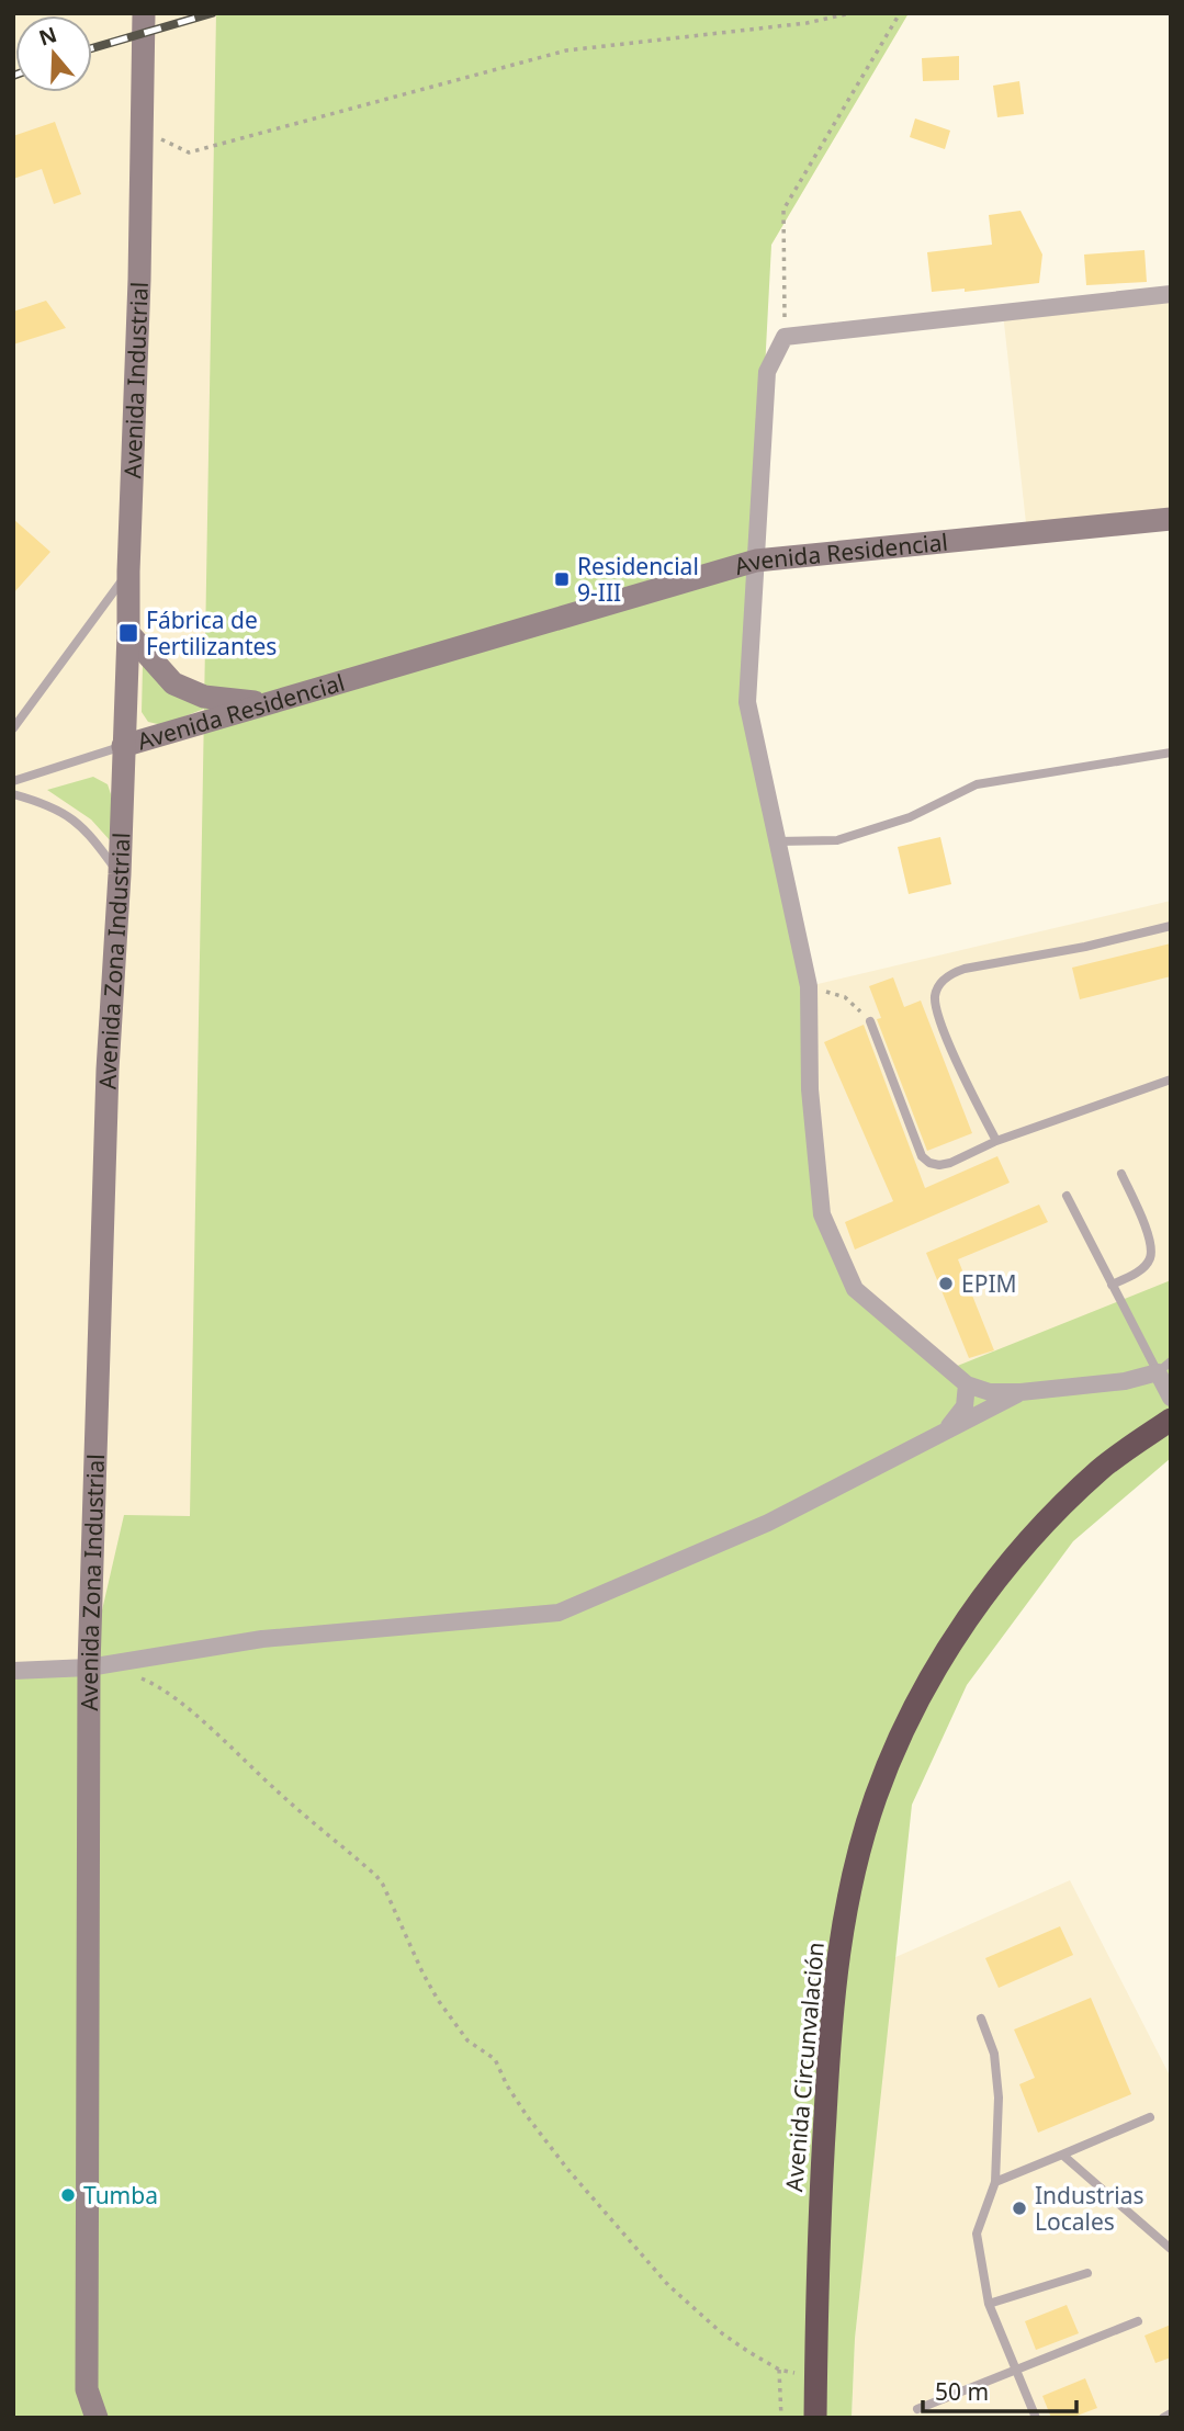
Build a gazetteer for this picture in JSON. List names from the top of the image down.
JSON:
{
  "streets": {
    "highway": ["Avenida Circunvalación"],
    "main road": ["Avenida Industrial", "Avenida Residencial", "Avenida Zona Industrial"]
  },
  "crossings": [
    ["Avenida Industrial", "Avenida Residencial"],
    ["Avenida Industrial", "Avenida Zona Industrial"],
    ["Avenida Residencial", "Avenida Zona Industrial"]
  ],
  "places": {
    "transit": ["Residencial 9-III", "Fábrica de Fertilizantes"],
    "other": ["EPIM", "Tumba", "Industrias Locales"]
  },
  "scale_bar": "50 m",
  "north": "top"
}
